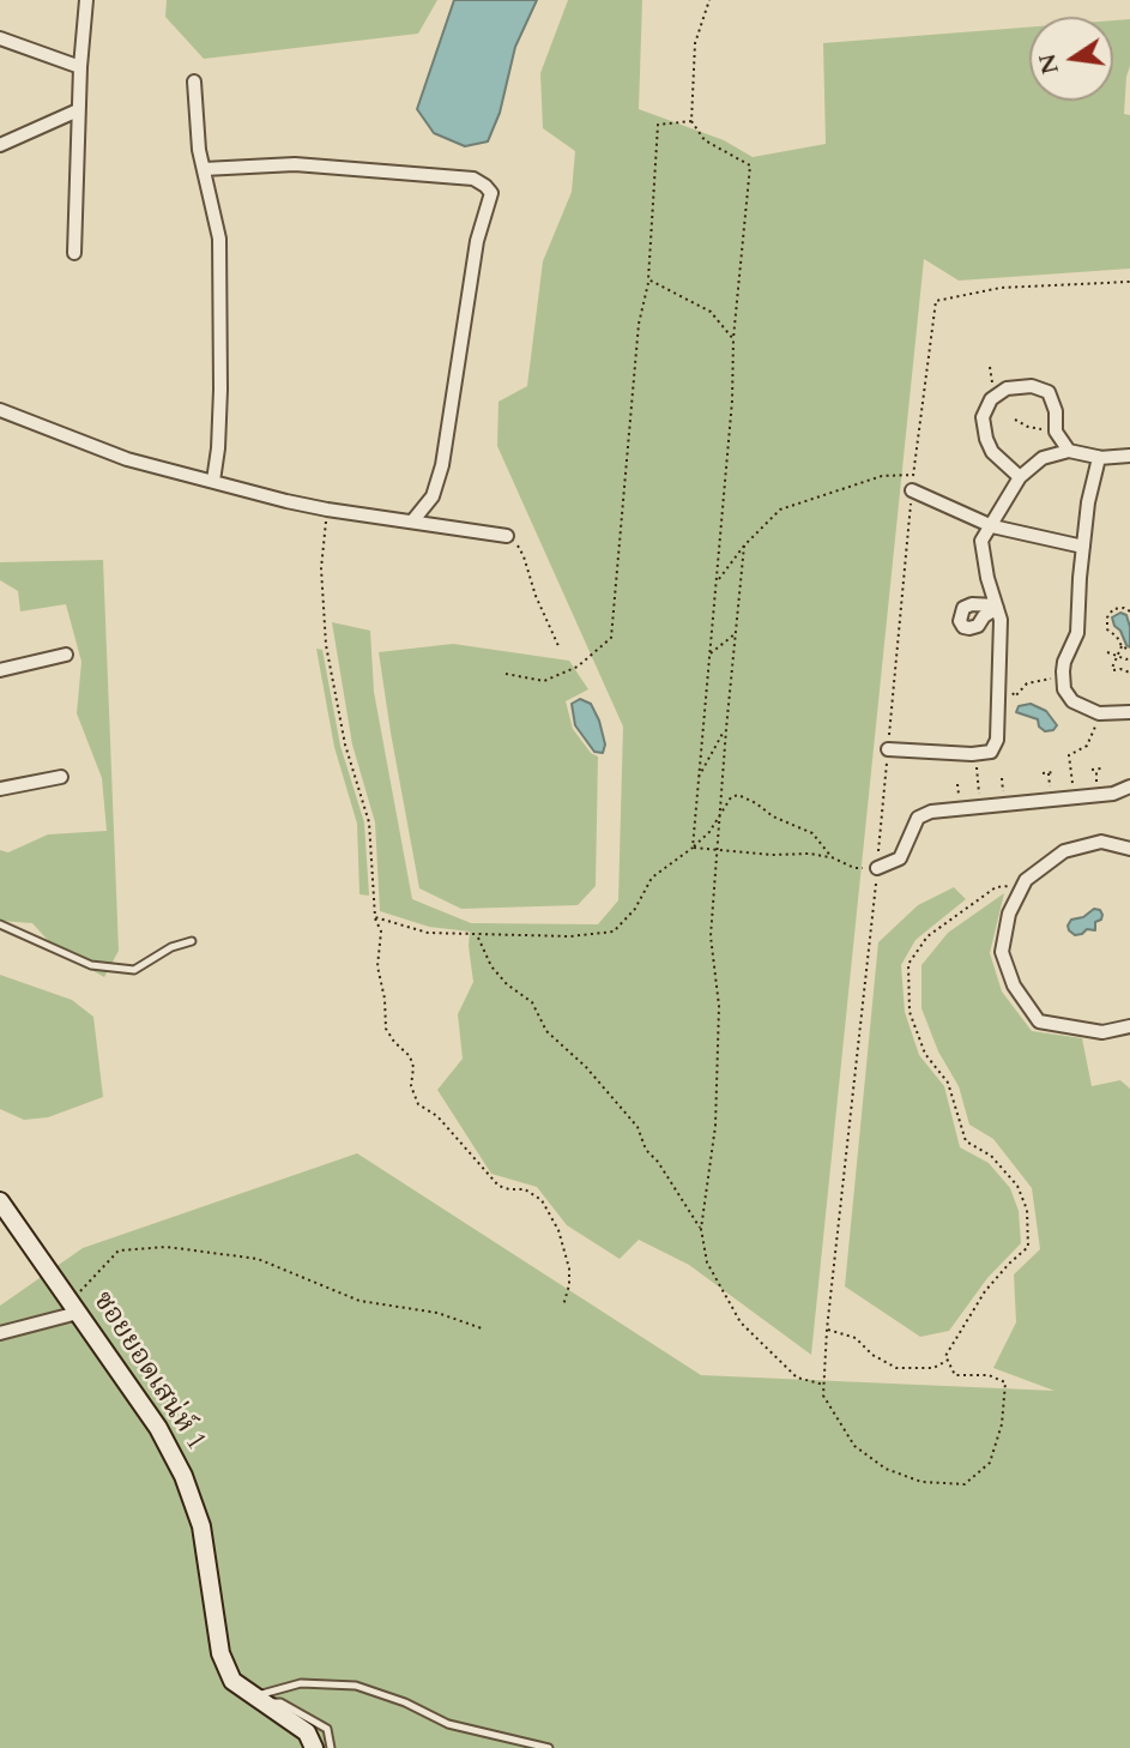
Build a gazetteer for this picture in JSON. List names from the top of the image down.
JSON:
{
  "streets": {
    "street": ["ซอยยอดเสน่ห์ 1"]
  },
  "north": "left"
}
